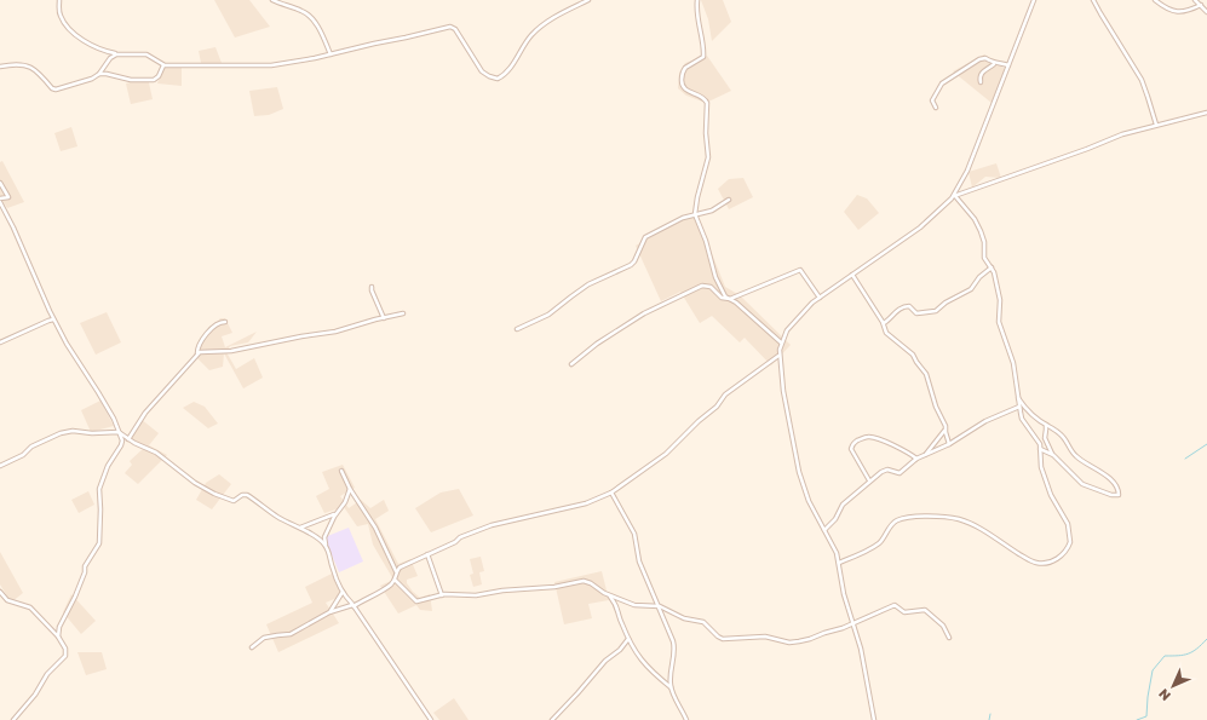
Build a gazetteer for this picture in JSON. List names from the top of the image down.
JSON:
{
  "north": "bottom left"
}
